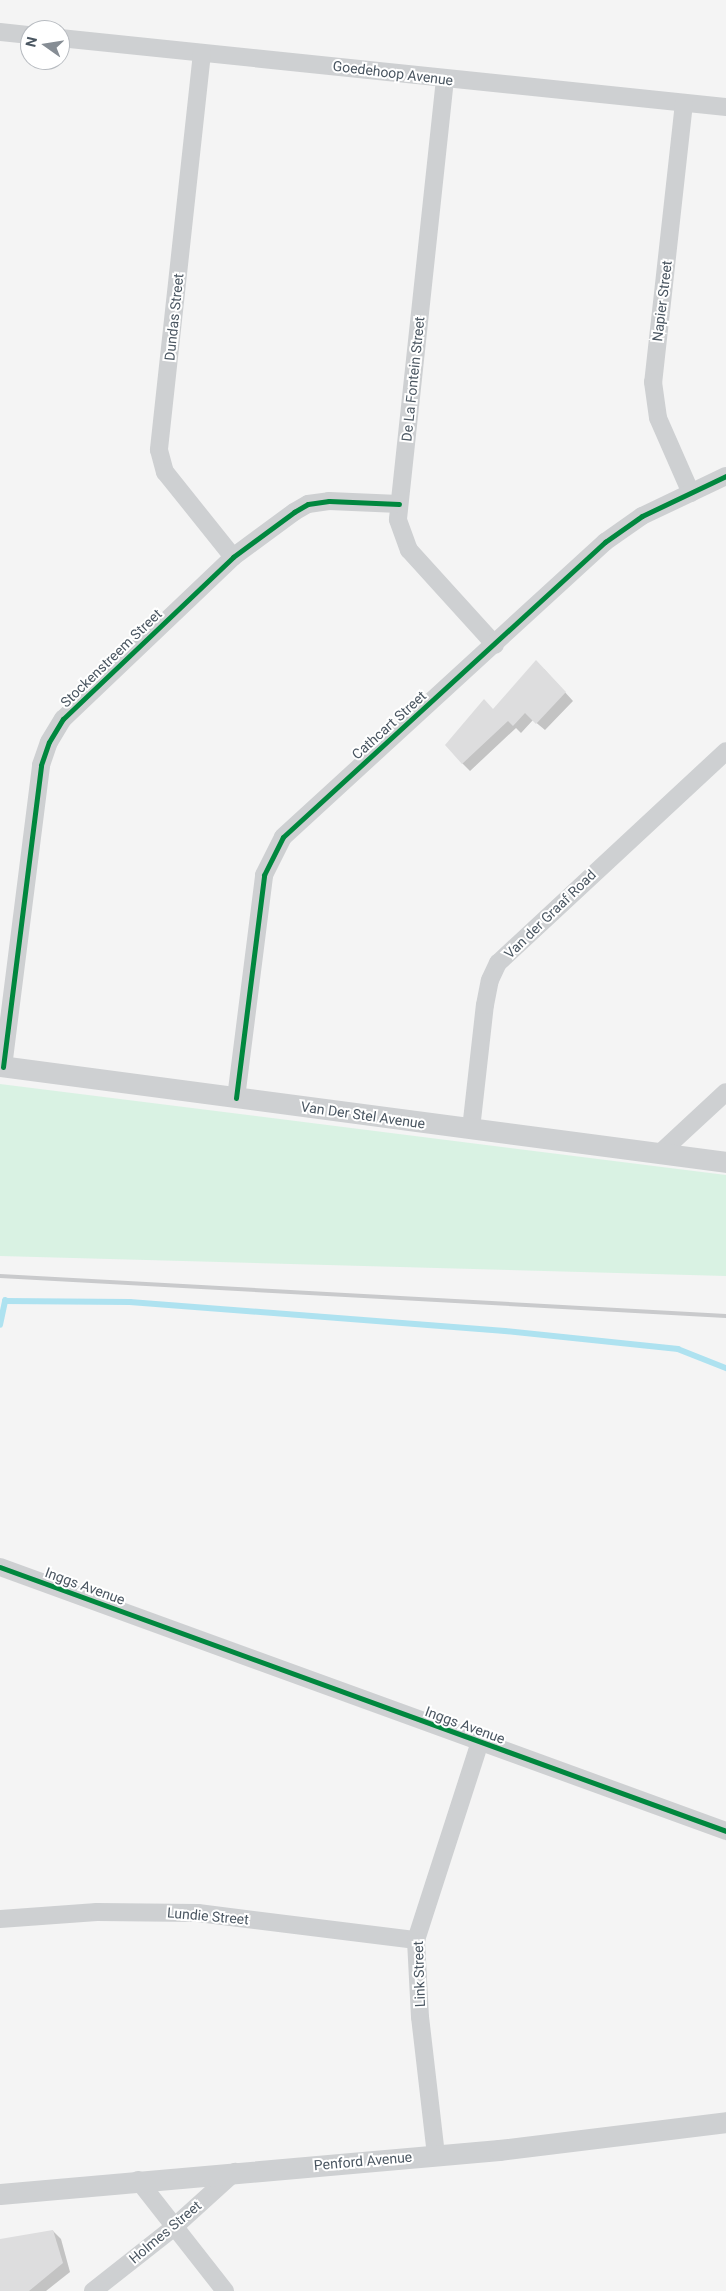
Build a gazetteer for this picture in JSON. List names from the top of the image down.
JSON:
{
  "streets": {
    "street": [
      "Goedehoop Avenue",
      "Napier Street",
      "Dundas Street",
      "De La Fontein Street",
      "Stockenstreem Street",
      "Cathcart Street",
      "Van der Graaf Road",
      "Van Der Stel Avenue",
      "Inggs Avenue",
      "Lundie Street",
      "Link Street",
      "Penford Avenue",
      "Holmes Street"
    ]
  },
  "crossings": [
    ["Goedehoop Avenue", "Napier Street"],
    ["Goedehoop Avenue", "Dundas Street"],
    ["Goedehoop Avenue", "De La Fontein Street"],
    ["Napier Street", "Cathcart Street"],
    ["Dundas Street", "Stockenstreem Street"],
    ["De La Fontein Street", "Stockenstreem Street"],
    ["De La Fontein Street", "Cathcart Street"],
    ["Stockenstreem Street", "Van Der Stel Avenue"],
    ["Cathcart Street", "Van Der Stel Avenue"],
    ["Van der Graaf Road", "Van Der Stel Avenue"],
    ["Inggs Avenue", "Link Street"],
    ["Lundie Street", "Link Street"],
    ["Link Street", "Penford Avenue"],
    ["Penford Avenue", "Holmes Street"]
  ],
  "north": "left"
}
